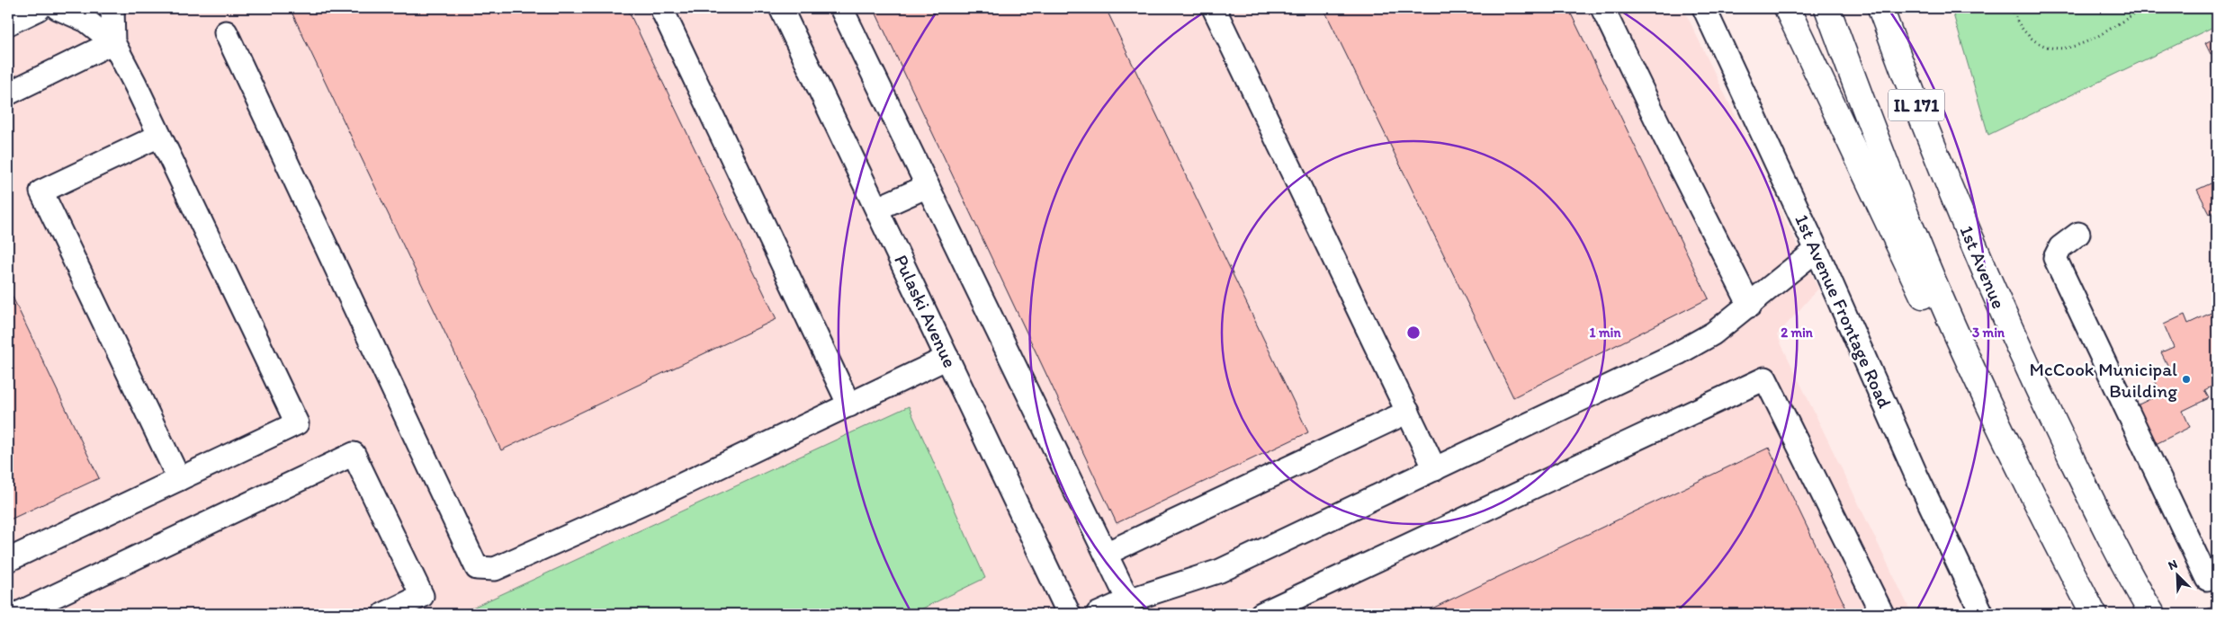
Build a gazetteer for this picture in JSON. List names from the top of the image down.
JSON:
{
  "streets": {
    "main road": ["IL 171", "1st Avenue"],
    "street": ["Pulaski Avenue", "1st Avenue Frontage Road"]
  },
  "places": ["McCook Municipal Building"],
  "north": "top left",
  "rings": ["1 min", "2 min", "3 min"]
}
